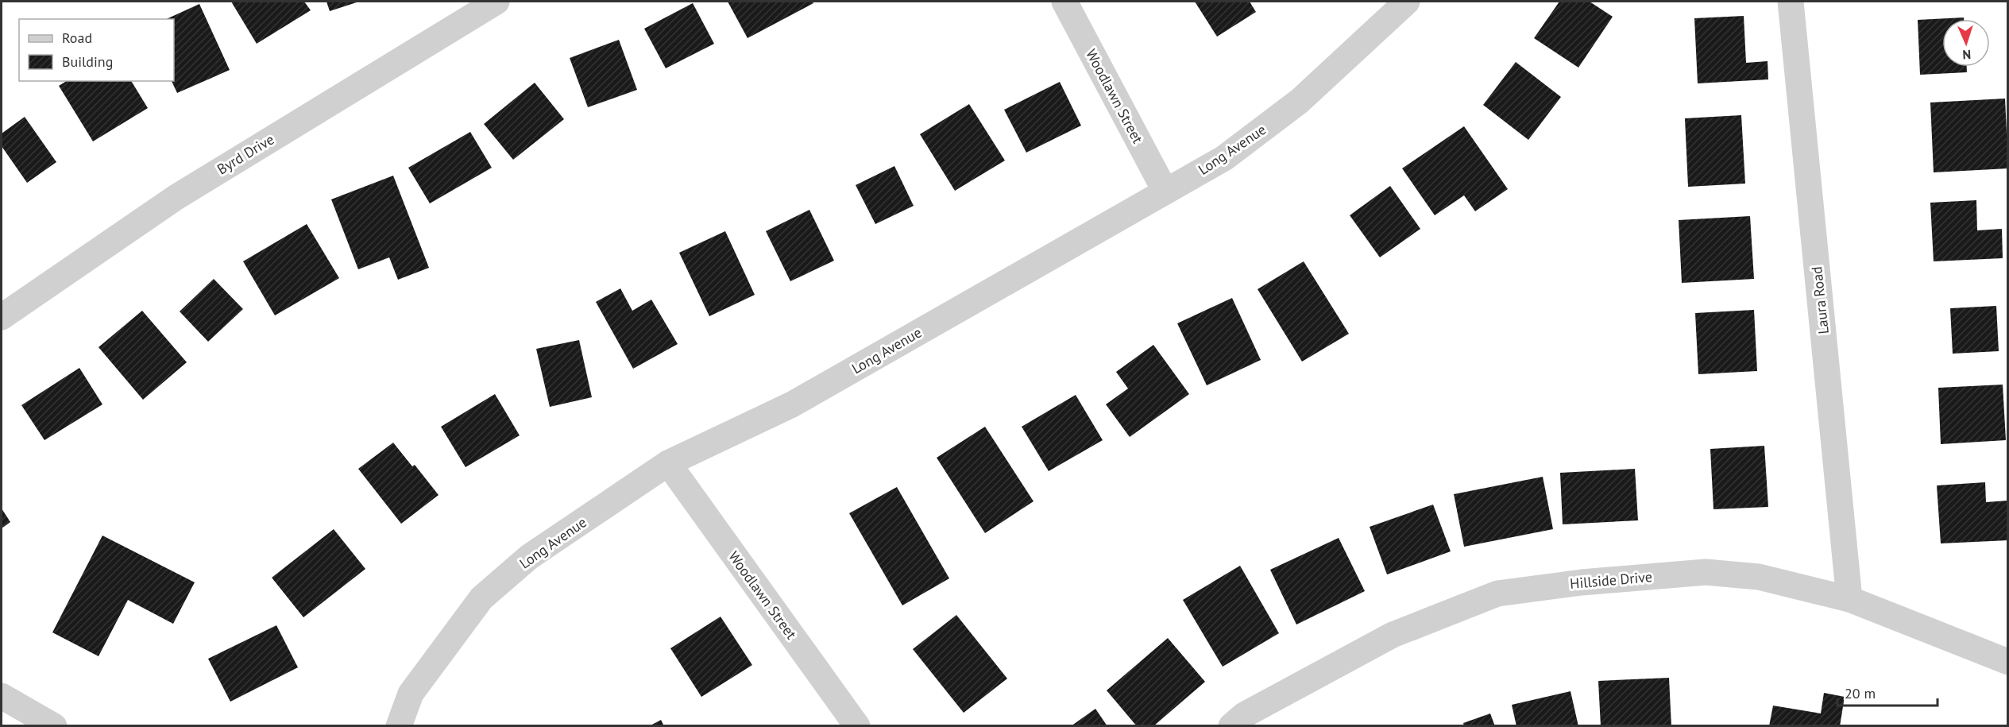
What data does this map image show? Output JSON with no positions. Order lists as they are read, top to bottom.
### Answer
{
  "streets": {
    "street": [
      "Woodlawn Street",
      "Long Avenue",
      "Byrd Drive",
      "Laura Road",
      "Hillside Drive"
    ]
  },
  "crossings": [
    ["Woodlawn Street", "Long Avenue"],
    ["Laura Road", "Hillside Drive"]
  ],
  "legend": ["Road", "Building"],
  "scale_bar": "20 m",
  "north": "bottom"
}
